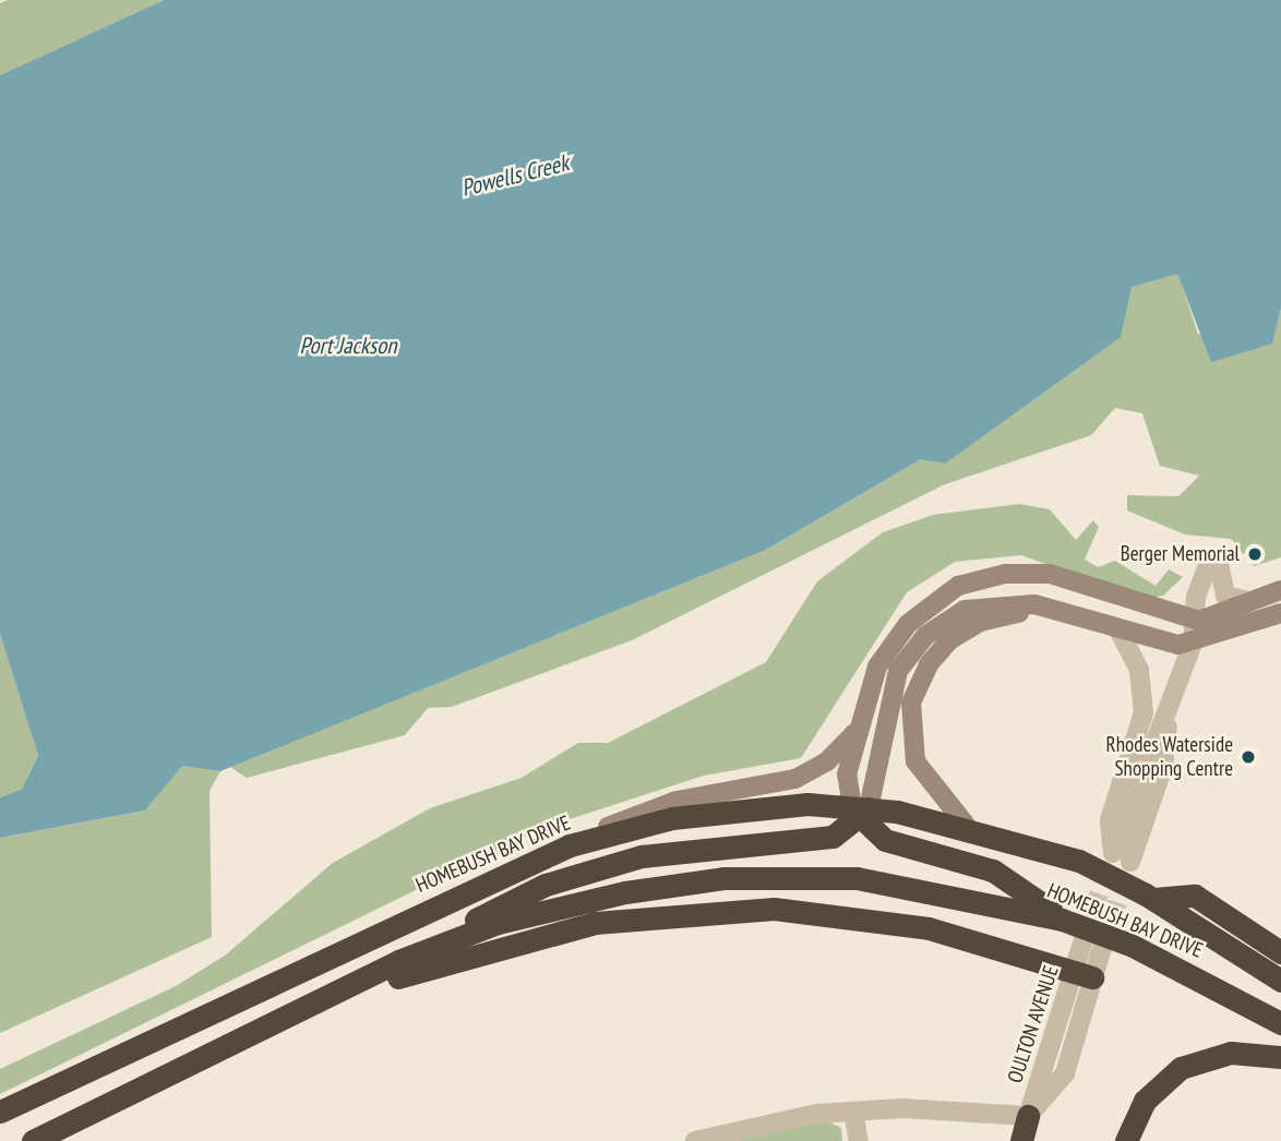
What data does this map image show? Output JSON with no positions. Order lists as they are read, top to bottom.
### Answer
{
  "streets": {
    "highway": ["HOMEBUSH BAY DRIVE"],
    "street": ["OULTON AVENUE"]
  },
  "water": ["Powells Creek", "Port Jackson"],
  "places": ["Berger Memorial", "Rhodes Waterside Shopping Centre"]
}
